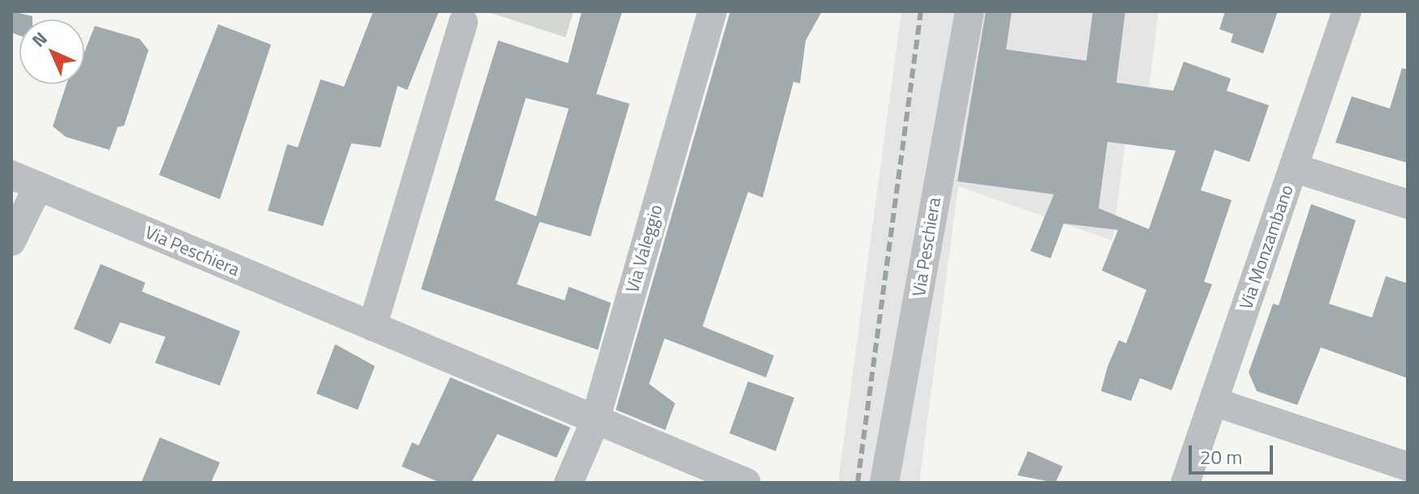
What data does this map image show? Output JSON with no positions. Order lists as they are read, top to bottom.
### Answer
{
  "streets": {
    "street": ["Via Peschiera", "Via Monzambano", "Via Valeggio"]
  },
  "crossings": [
    ["Via Peschiera", "Via Valeggio"]
  ],
  "scale_bar": "20 m",
  "north": "top left"
}
